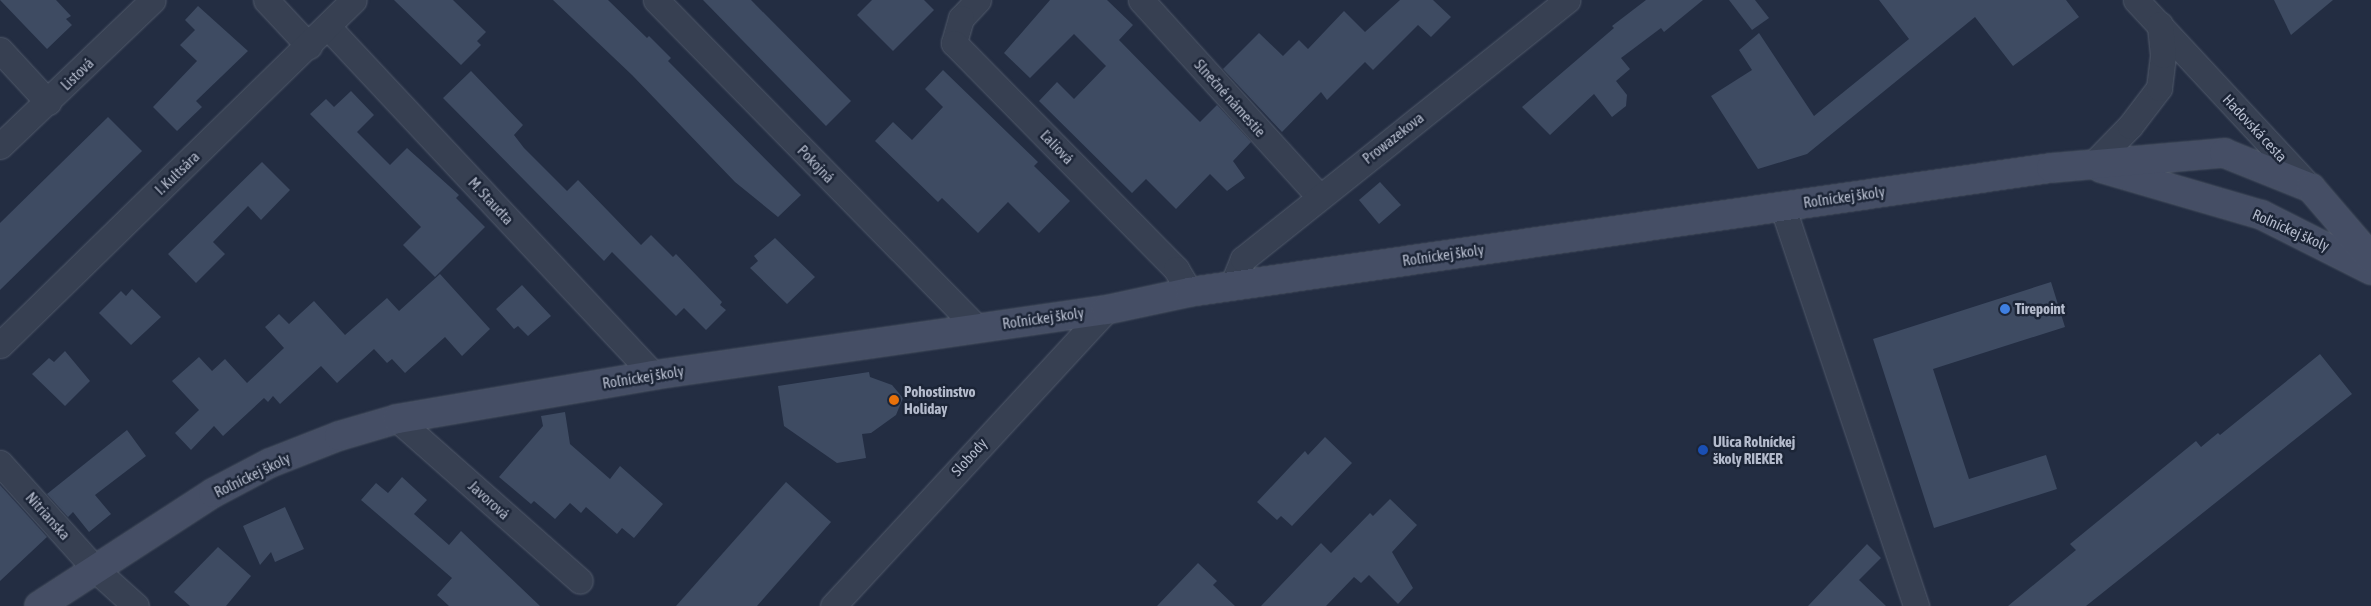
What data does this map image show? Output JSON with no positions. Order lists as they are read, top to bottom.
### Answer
{
  "streets": {
    "main road": ["Hadovská cesta", "Roľníckej školy"],
    "street": [
      "Listová",
      "Slnečné námestie",
      "Prowazekova",
      "Ľaliová",
      "Pokojná",
      "I. Kultsára",
      "M. Staudta",
      "Slobody",
      "Javorová",
      "Nitrianska"
    ]
  },
  "crossings": [
    ["Slnečné námestie", "Prowazekova"],
    ["Hadovská cesta", "Roľníckej školy"],
    ["Prowazekova", "Roľníckej školy"],
    ["Ľaliová", "Roľníckej školy"],
    ["Pokojná", "Roľníckej školy"],
    ["I. Kultsára", "M. Staudta"],
    ["Roľníckej školy", "M. Staudta"],
    ["Roľníckej školy", "Slobody"],
    ["Roľníckej školy", "Javorová"],
    ["Roľníckej školy", "Nitrianska"]
  ],
  "places": ["Tirepoint", "Pohostinstvo Holiday", "Ulica Rolníckej školy RIEKER"]
}
